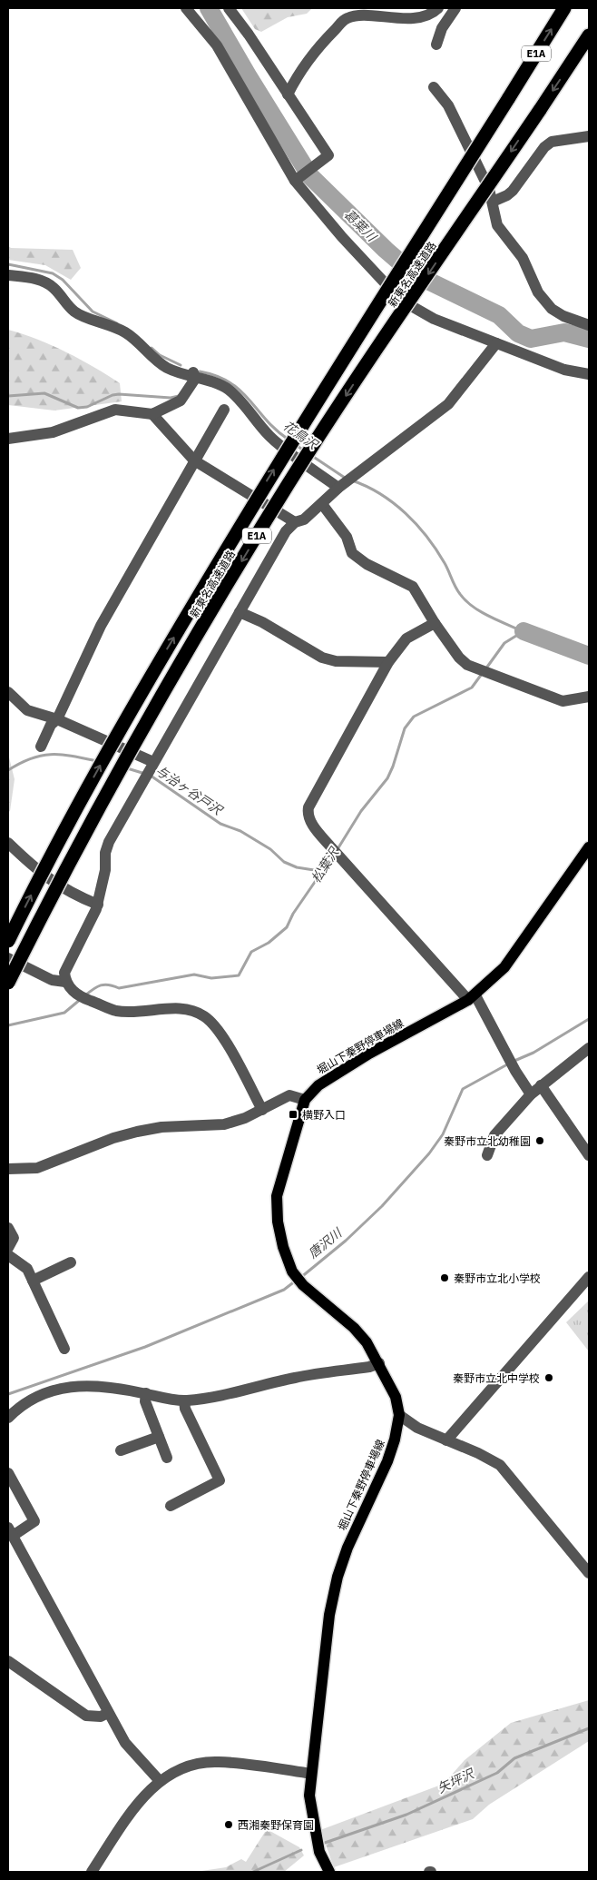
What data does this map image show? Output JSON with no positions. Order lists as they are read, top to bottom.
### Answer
{
  "streets": {
    "highway": ["E1A", "新東名高速道路"],
    "main road": ["堀山下秦野停車場線"]
  },
  "water": [
    "葛葉川",
    "花鳥沢",
    "与治ヶ谷戸沢",
    "松葉沢",
    "唐沢川",
    "矢坪沢"
  ],
  "places": {
    "transit": ["横野入口"],
    "other": [
      "秦野市立北幼稚園",
      "秦野市立北小学校",
      "秦野市立北中学校",
      "西湘秦野保育園"
    ]
  }
}
